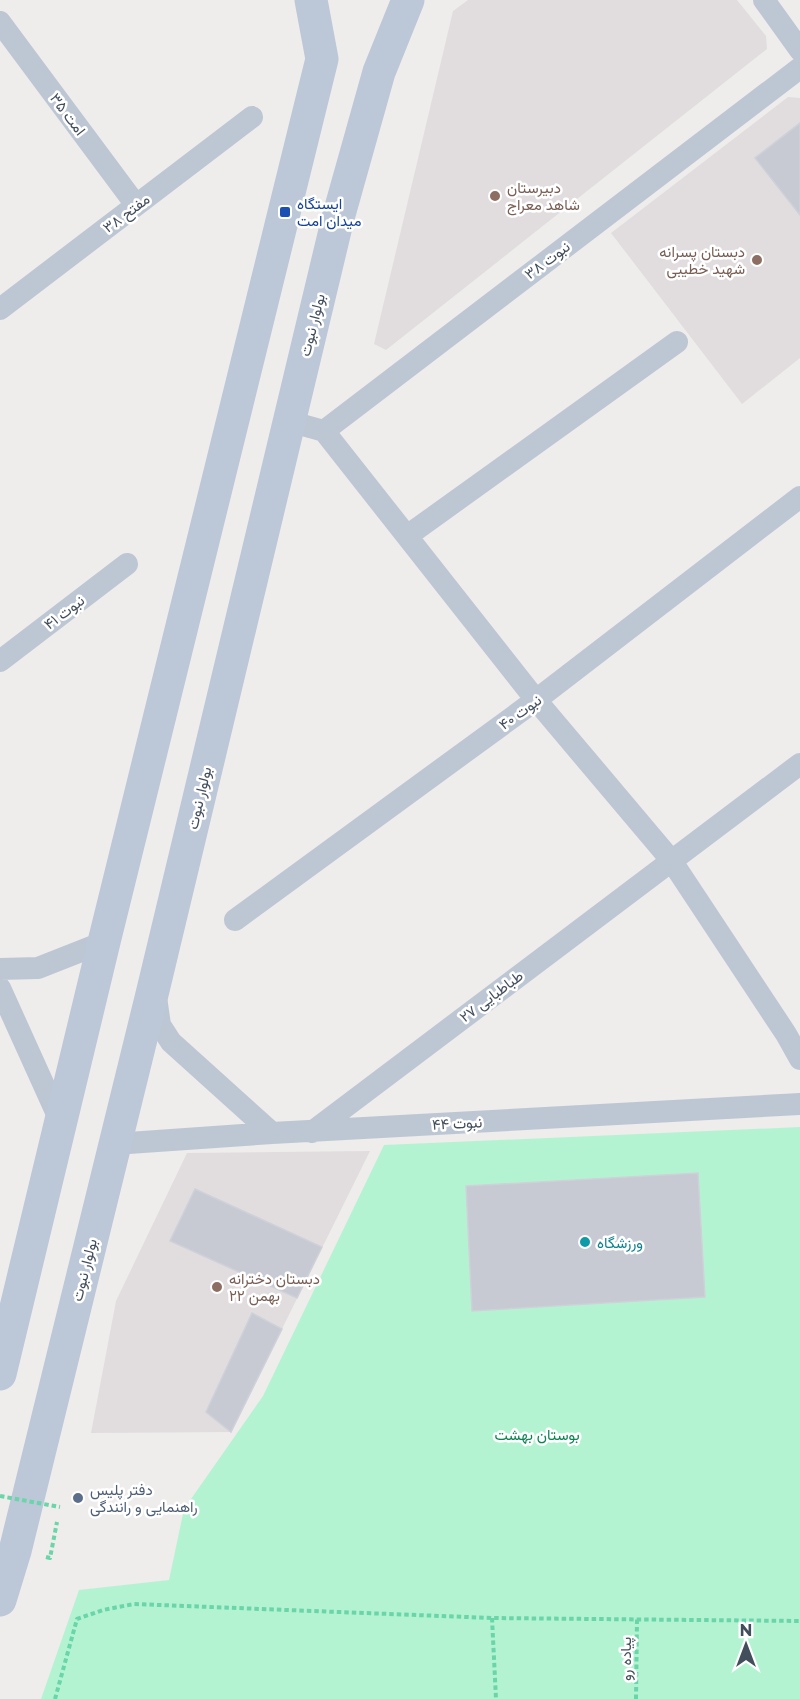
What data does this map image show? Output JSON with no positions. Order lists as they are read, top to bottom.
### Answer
{
  "streets": {
    "main road": ["بولوار نبوت"],
    "street": [
      "امت ۳۵",
      "مفتح ۳۸",
      "نبوت ۳۸",
      "نبوت ۴۱",
      "نبوت ۴۰",
      "طباطبایی ۲۷",
      "نبوت ۴۴"
    ],
    "path": ["پیاده رو"]
  },
  "crossings": [
    ["امت ۳۵", "مفتح ۳۸"],
    ["بولوار نبوت", "نبوت ۴۴"],
    ["طباطبایی ۲۷", "نبوت ۴۴"]
  ],
  "parks": ["بوستان بهشت"],
  "places": {
    "other": [
      "دبیرستان شاهد معراج",
      "دبستان پسرانه شهید خطیبی",
      "ورزشگاه",
      "دبستان دخترانه ۲۲ بهمن",
      "دفتر پلیس راهنمایی و رانندگی"
    ],
    "transit": ["ایستگاه میدان امت"]
  },
  "north": "top"
}
